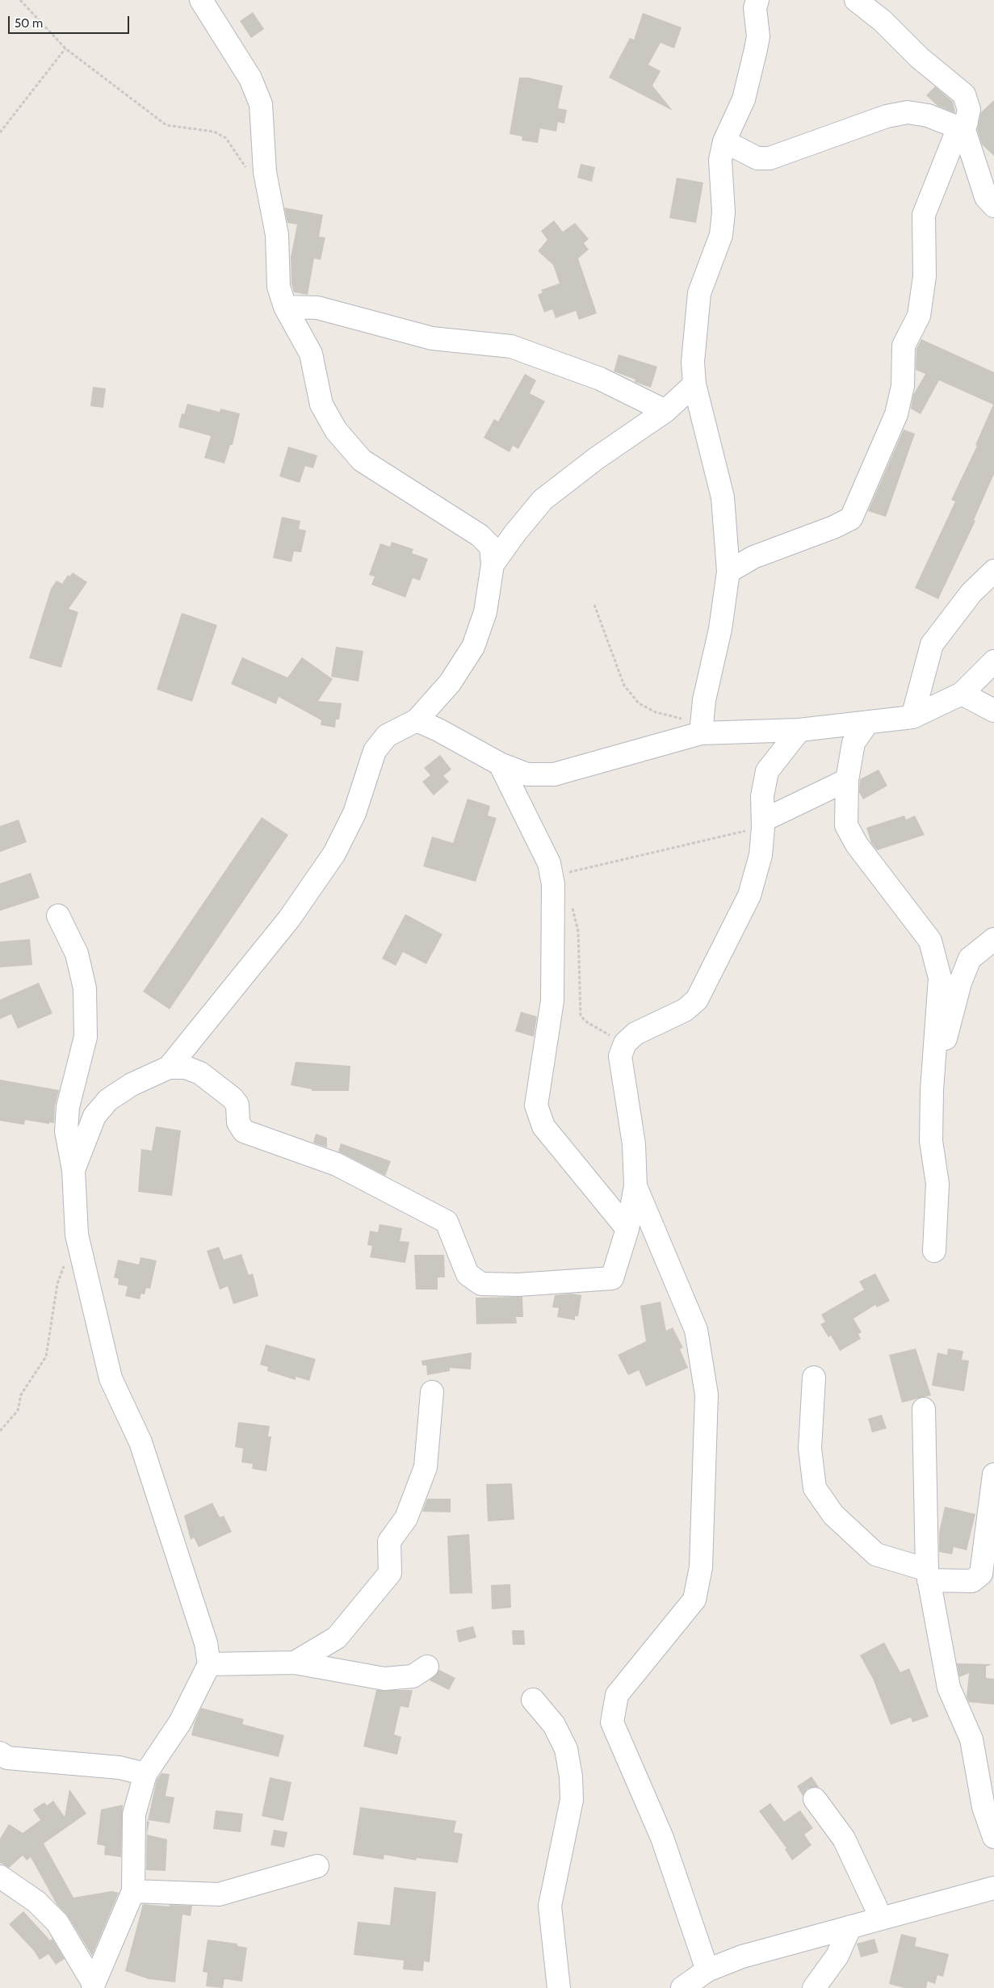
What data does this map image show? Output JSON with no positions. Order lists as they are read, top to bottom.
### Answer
{
  "scale_bar": "50 m"
}
